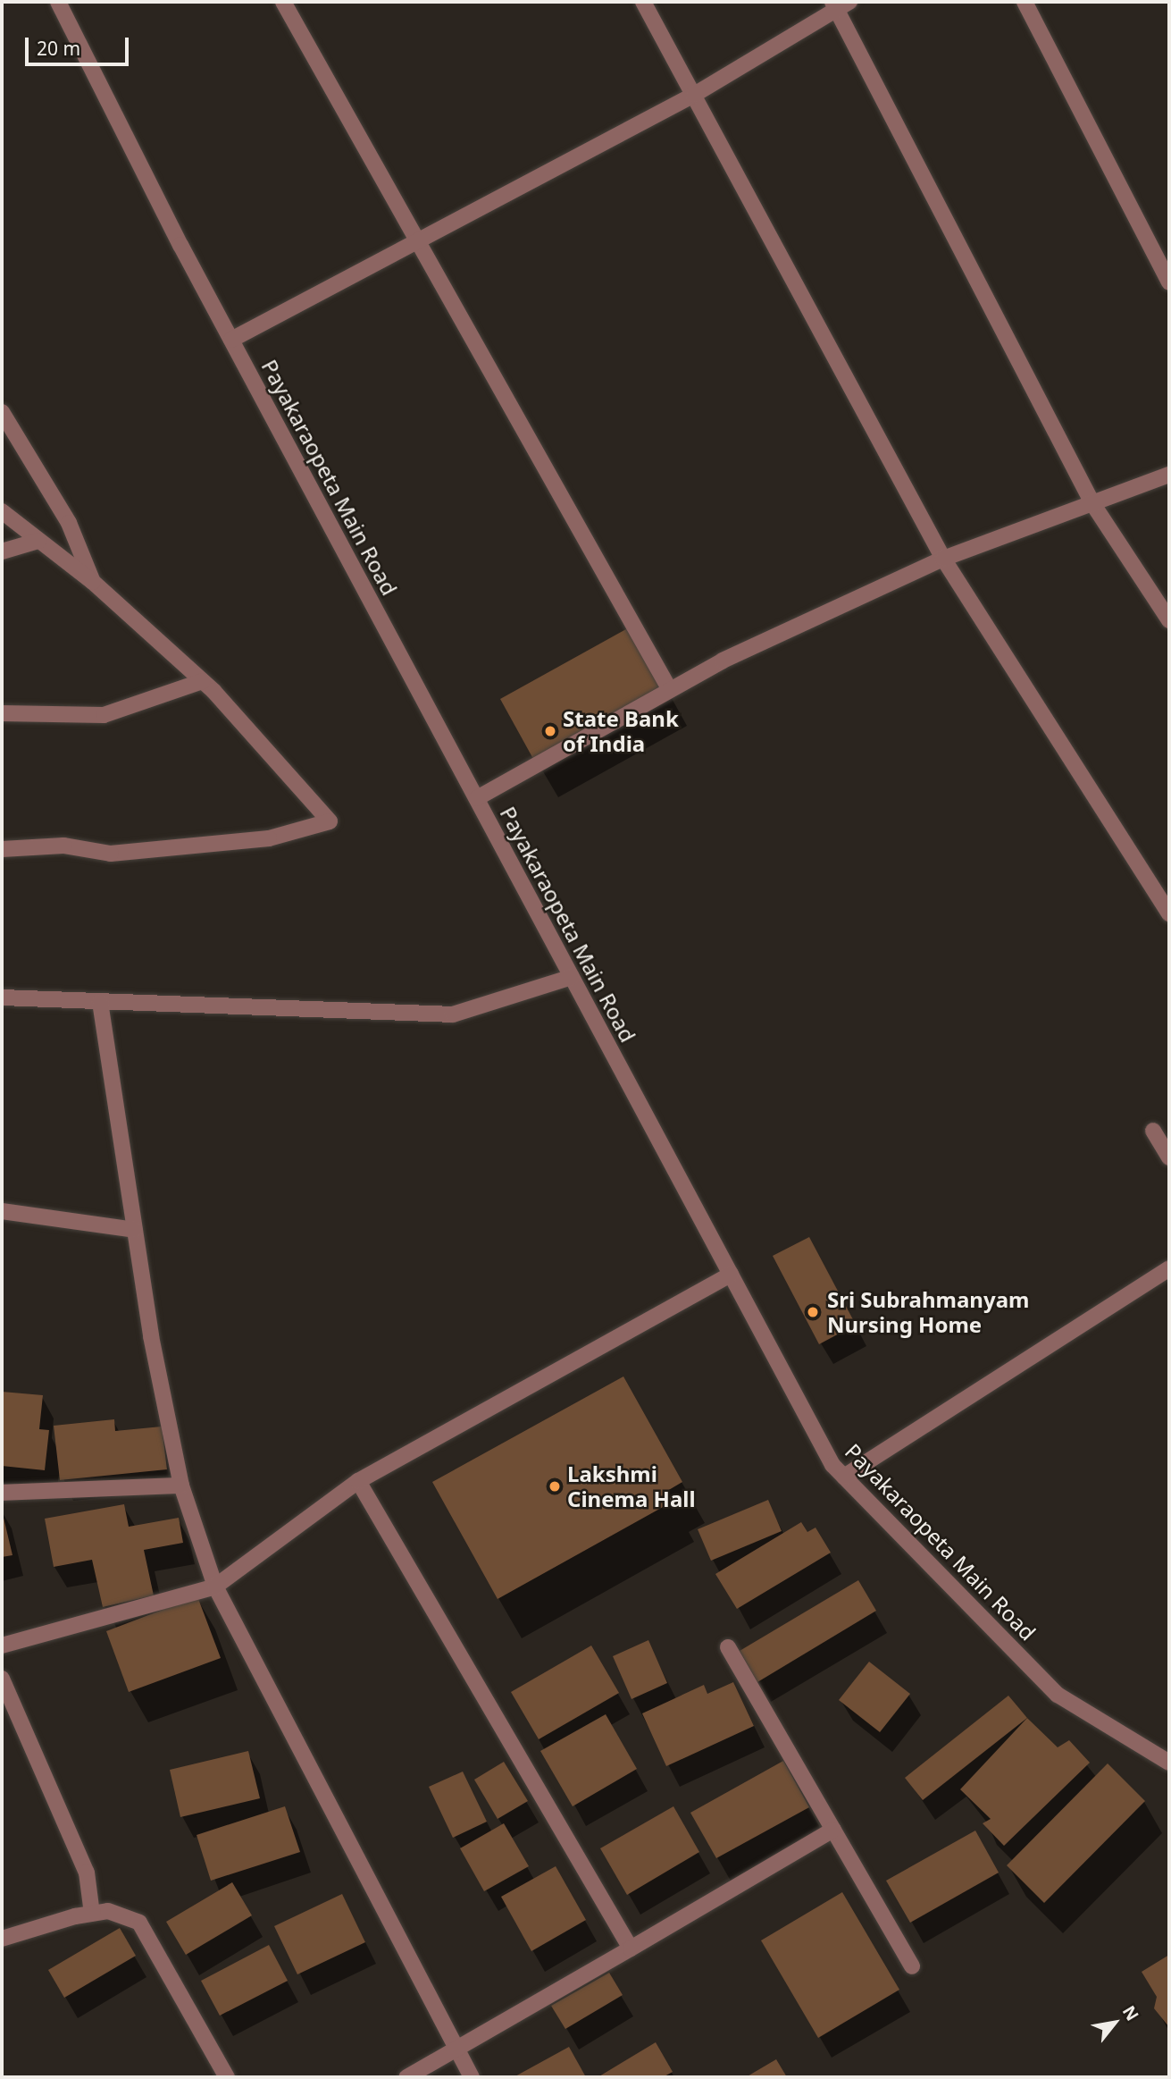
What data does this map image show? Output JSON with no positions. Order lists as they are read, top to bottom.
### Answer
{
  "streets": {
    "street": ["Payakaraopeta Main Road"]
  },
  "places": ["State Bank of India", "Sri Subrahmanyam Nursing Home", "Lakshmi Cinema Hall"],
  "scale_bar": "20 m",
  "north": "top right"
}
